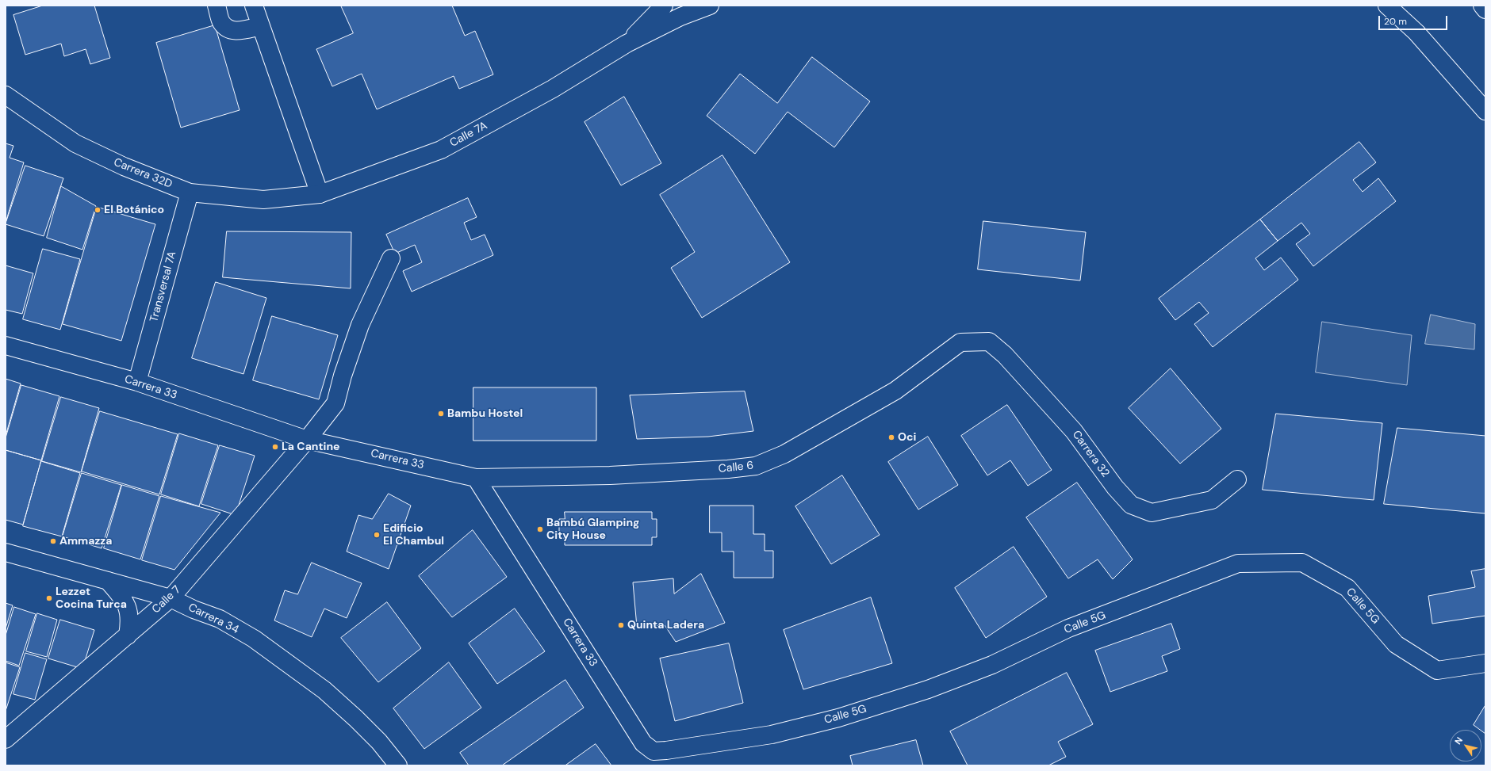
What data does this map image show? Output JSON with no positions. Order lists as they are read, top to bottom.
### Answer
{
  "streets": {
    "street": [
      "Calle 7A",
      "Carrera 32D",
      "Transversal 7A",
      "Carrera 33",
      "Carrera 32",
      "Calle 6",
      "Calle 7",
      "Calle 5G",
      "Carrera 34"
    ]
  },
  "crossings": [
    ["Calle 7A", "Carrera 32D"],
    ["Carrera 32D", "Transversal 7A"],
    ["Transversal 7A", "Carrera 33"],
    ["Carrera 33", "Calle 6"],
    ["Carrera 33", "Calle 7"],
    ["Carrera 33", "Calle 5G"],
    ["Carrera 32", "Calle 6"],
    ["Calle 7", "Carrera 34"]
  ],
  "places": [
    "El Botánico",
    "Bambu Hostel",
    "Oci",
    "La Cantine",
    "Bambú Glamping City House",
    "Edificio El Chambul",
    "Ammazza",
    "Lezzet Cocina Turca",
    "Quinta Ladera"
  ],
  "scale_bar": "20 m",
  "north": "top left"
}
